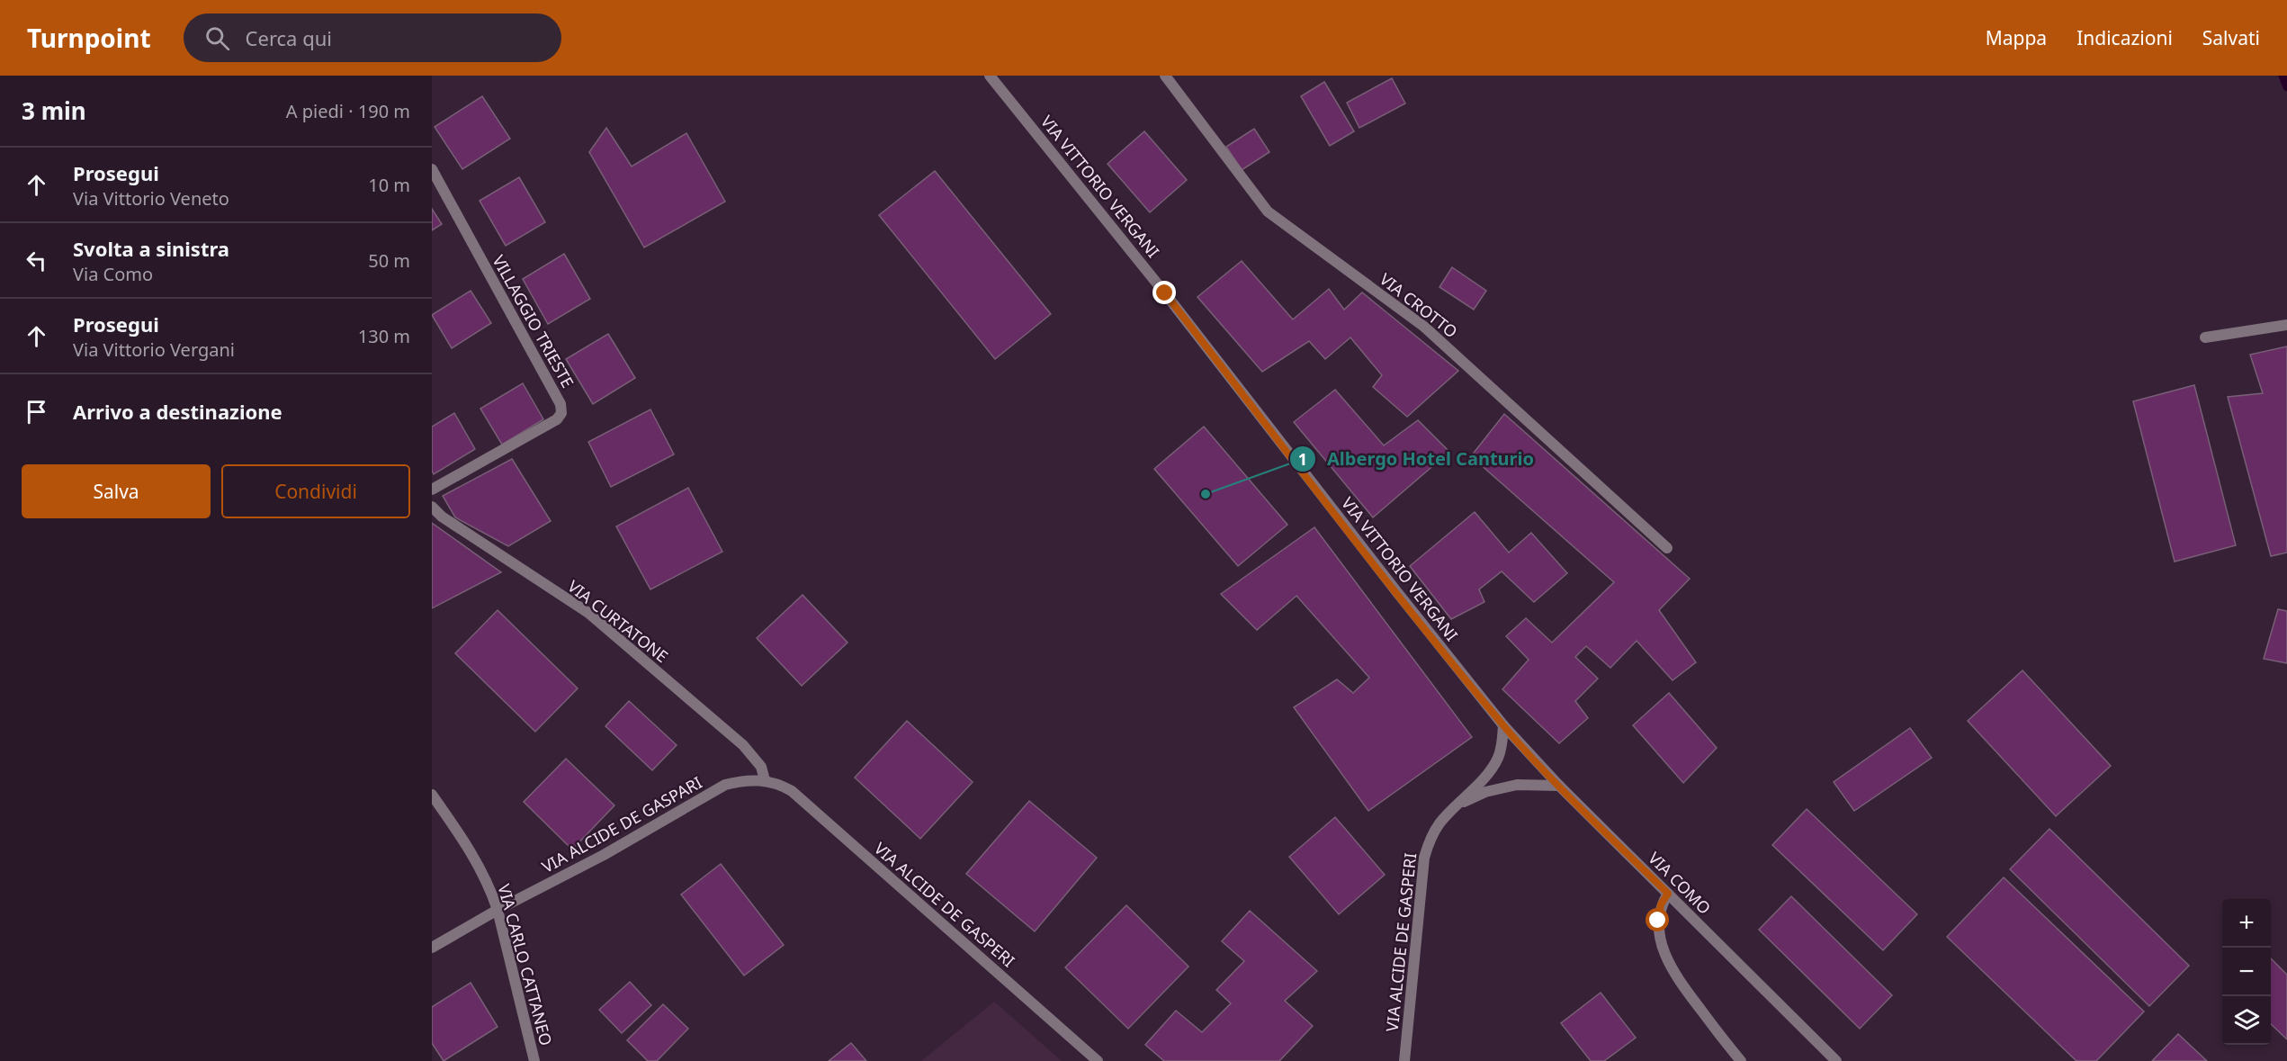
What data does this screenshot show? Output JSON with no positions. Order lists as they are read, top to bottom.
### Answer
{
  "streets": {
    "street": [
      "VIA VITTORIO VERGANI",
      "VIA CROTTO",
      "VILLAGGIO TRIESTE",
      "VIA CURTATONE",
      "VIA ALCIDE DE GASPARI",
      "VIA COMO",
      "VIA ALCIDE DE GASPERI",
      "VIA CARLO CATTANEO"
    ]
  },
  "crossings": [
    ["VIA VITTORIO VERGANI", "VIA COMO"],
    ["VIA VITTORIO VERGANI", "VIA ALCIDE DE GASPERI"],
    ["VIA CURTATONE", "VIA ALCIDE DE GASPARI"],
    ["VIA CURTATONE", "VIA ALCIDE DE GASPERI"],
    ["VIA ALCIDE DE GASPARI", "VIA ALCIDE DE GASPERI"],
    ["VIA ALCIDE DE GASPARI", "VIA CARLO CATTANEO"],
    ["VIA COMO", "VIA ALCIDE DE GASPERI"]
  ],
  "places": ["Albergo Hotel Canturio"],
  "page": {
    "header": "Turnpoint",
    "search": "Cerca qui",
    "nav": ["Mappa", "Indicazioni", "Salvati"],
    "heading": ["3 min", "A piedi · 190 m"],
    "list": [
      ["Prosegui", "Via Vittorio Veneto", "10 m"],
      ["Svolta a sinistra", "Via Como", "50 m"],
      ["Prosegui", "Via Vittorio Vergani", "130 m"],
      "Arrivo a destinazione"
    ],
    "buttons": ["Salva", "Condividi"],
    "map_buttons": ["+", "−"]
  }
}
